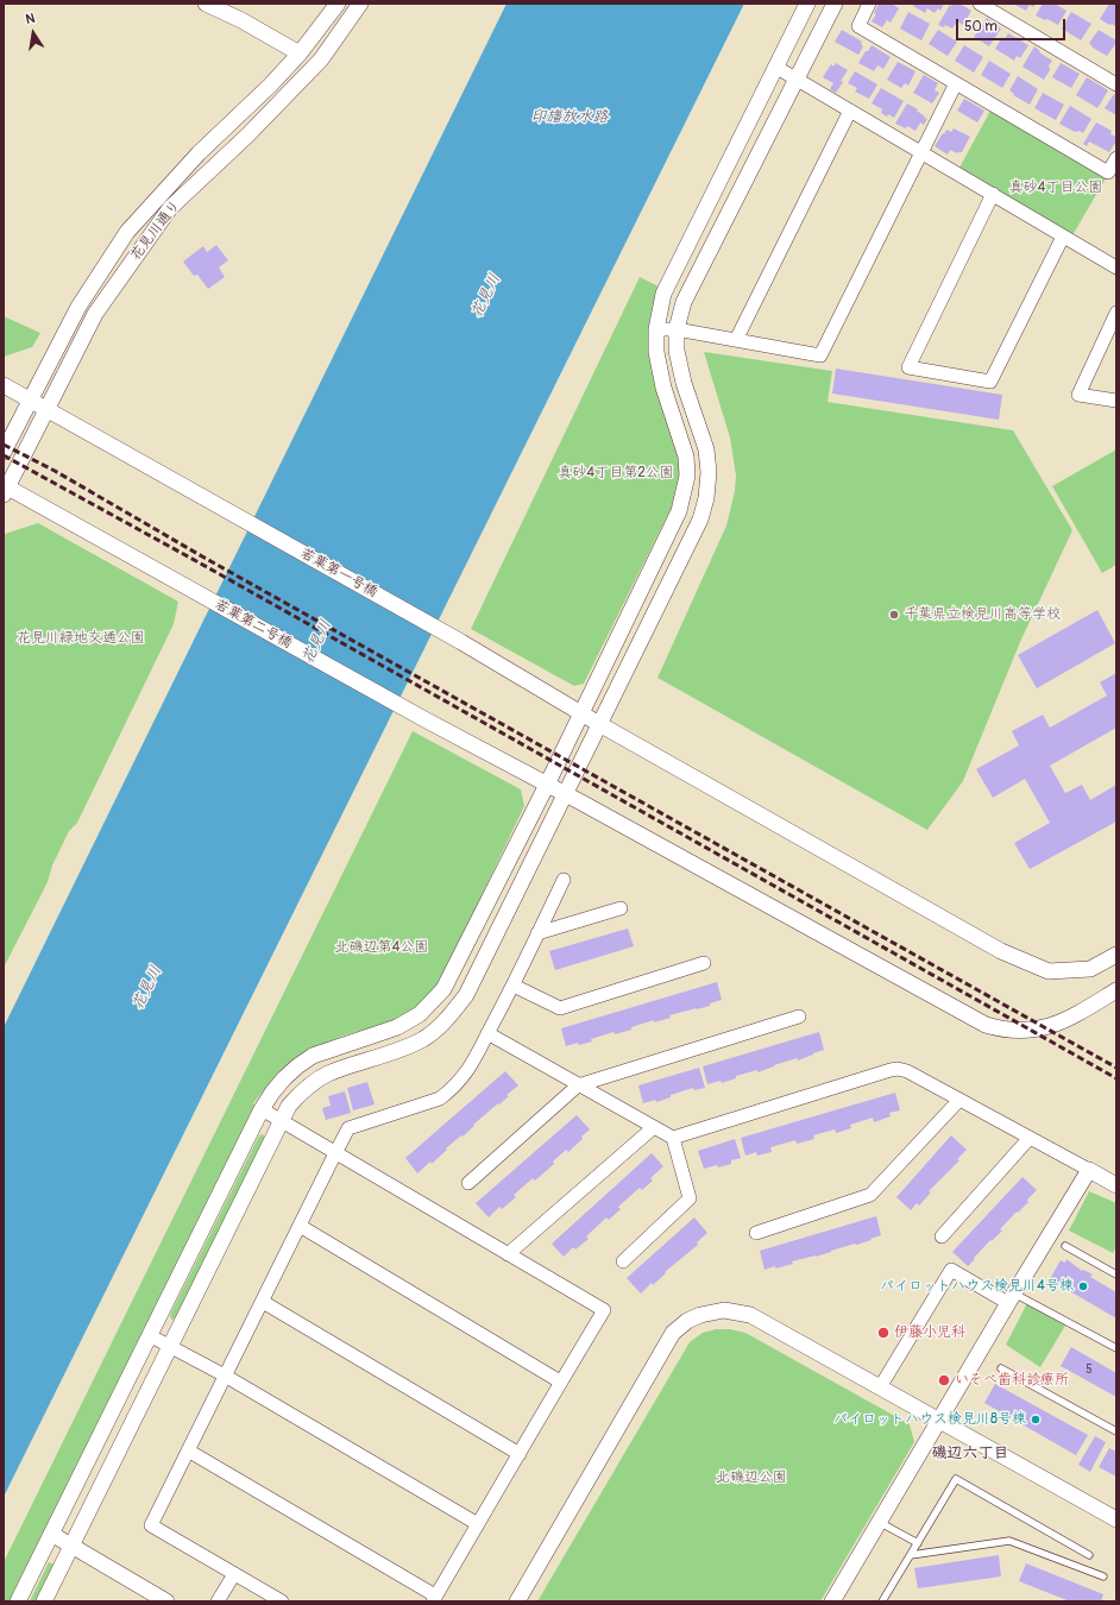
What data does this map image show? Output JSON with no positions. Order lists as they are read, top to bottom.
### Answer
{
  "streets": {
    "street": ["花見川通り", "若葉第一号橋", "若葉第二号橋"]
  },
  "crossings": [
    ["花見川通り", "若葉第一号橋"],
    ["花見川通り", "若葉第二号橋"]
  ],
  "districts": ["磯辺六丁目"],
  "water": ["印旛放水路", "花見川"],
  "parks": [
    "真砂4丁目公園",
    "真砂4丁目第2公園",
    "花見川緑地交通公園",
    "北磯辺第4公園",
    "北磯辺公園"
  ],
  "places": [
    "千葉県立検見川高等学校",
    "パイロットハウス検見川4号棟",
    "伊藤小児科",
    "いそべ歯科診療所",
    "パイロットハウス検見川8号棟"
  ],
  "house_numbers": ["5"],
  "scale_bar": "50 m",
  "north": "top"
}
